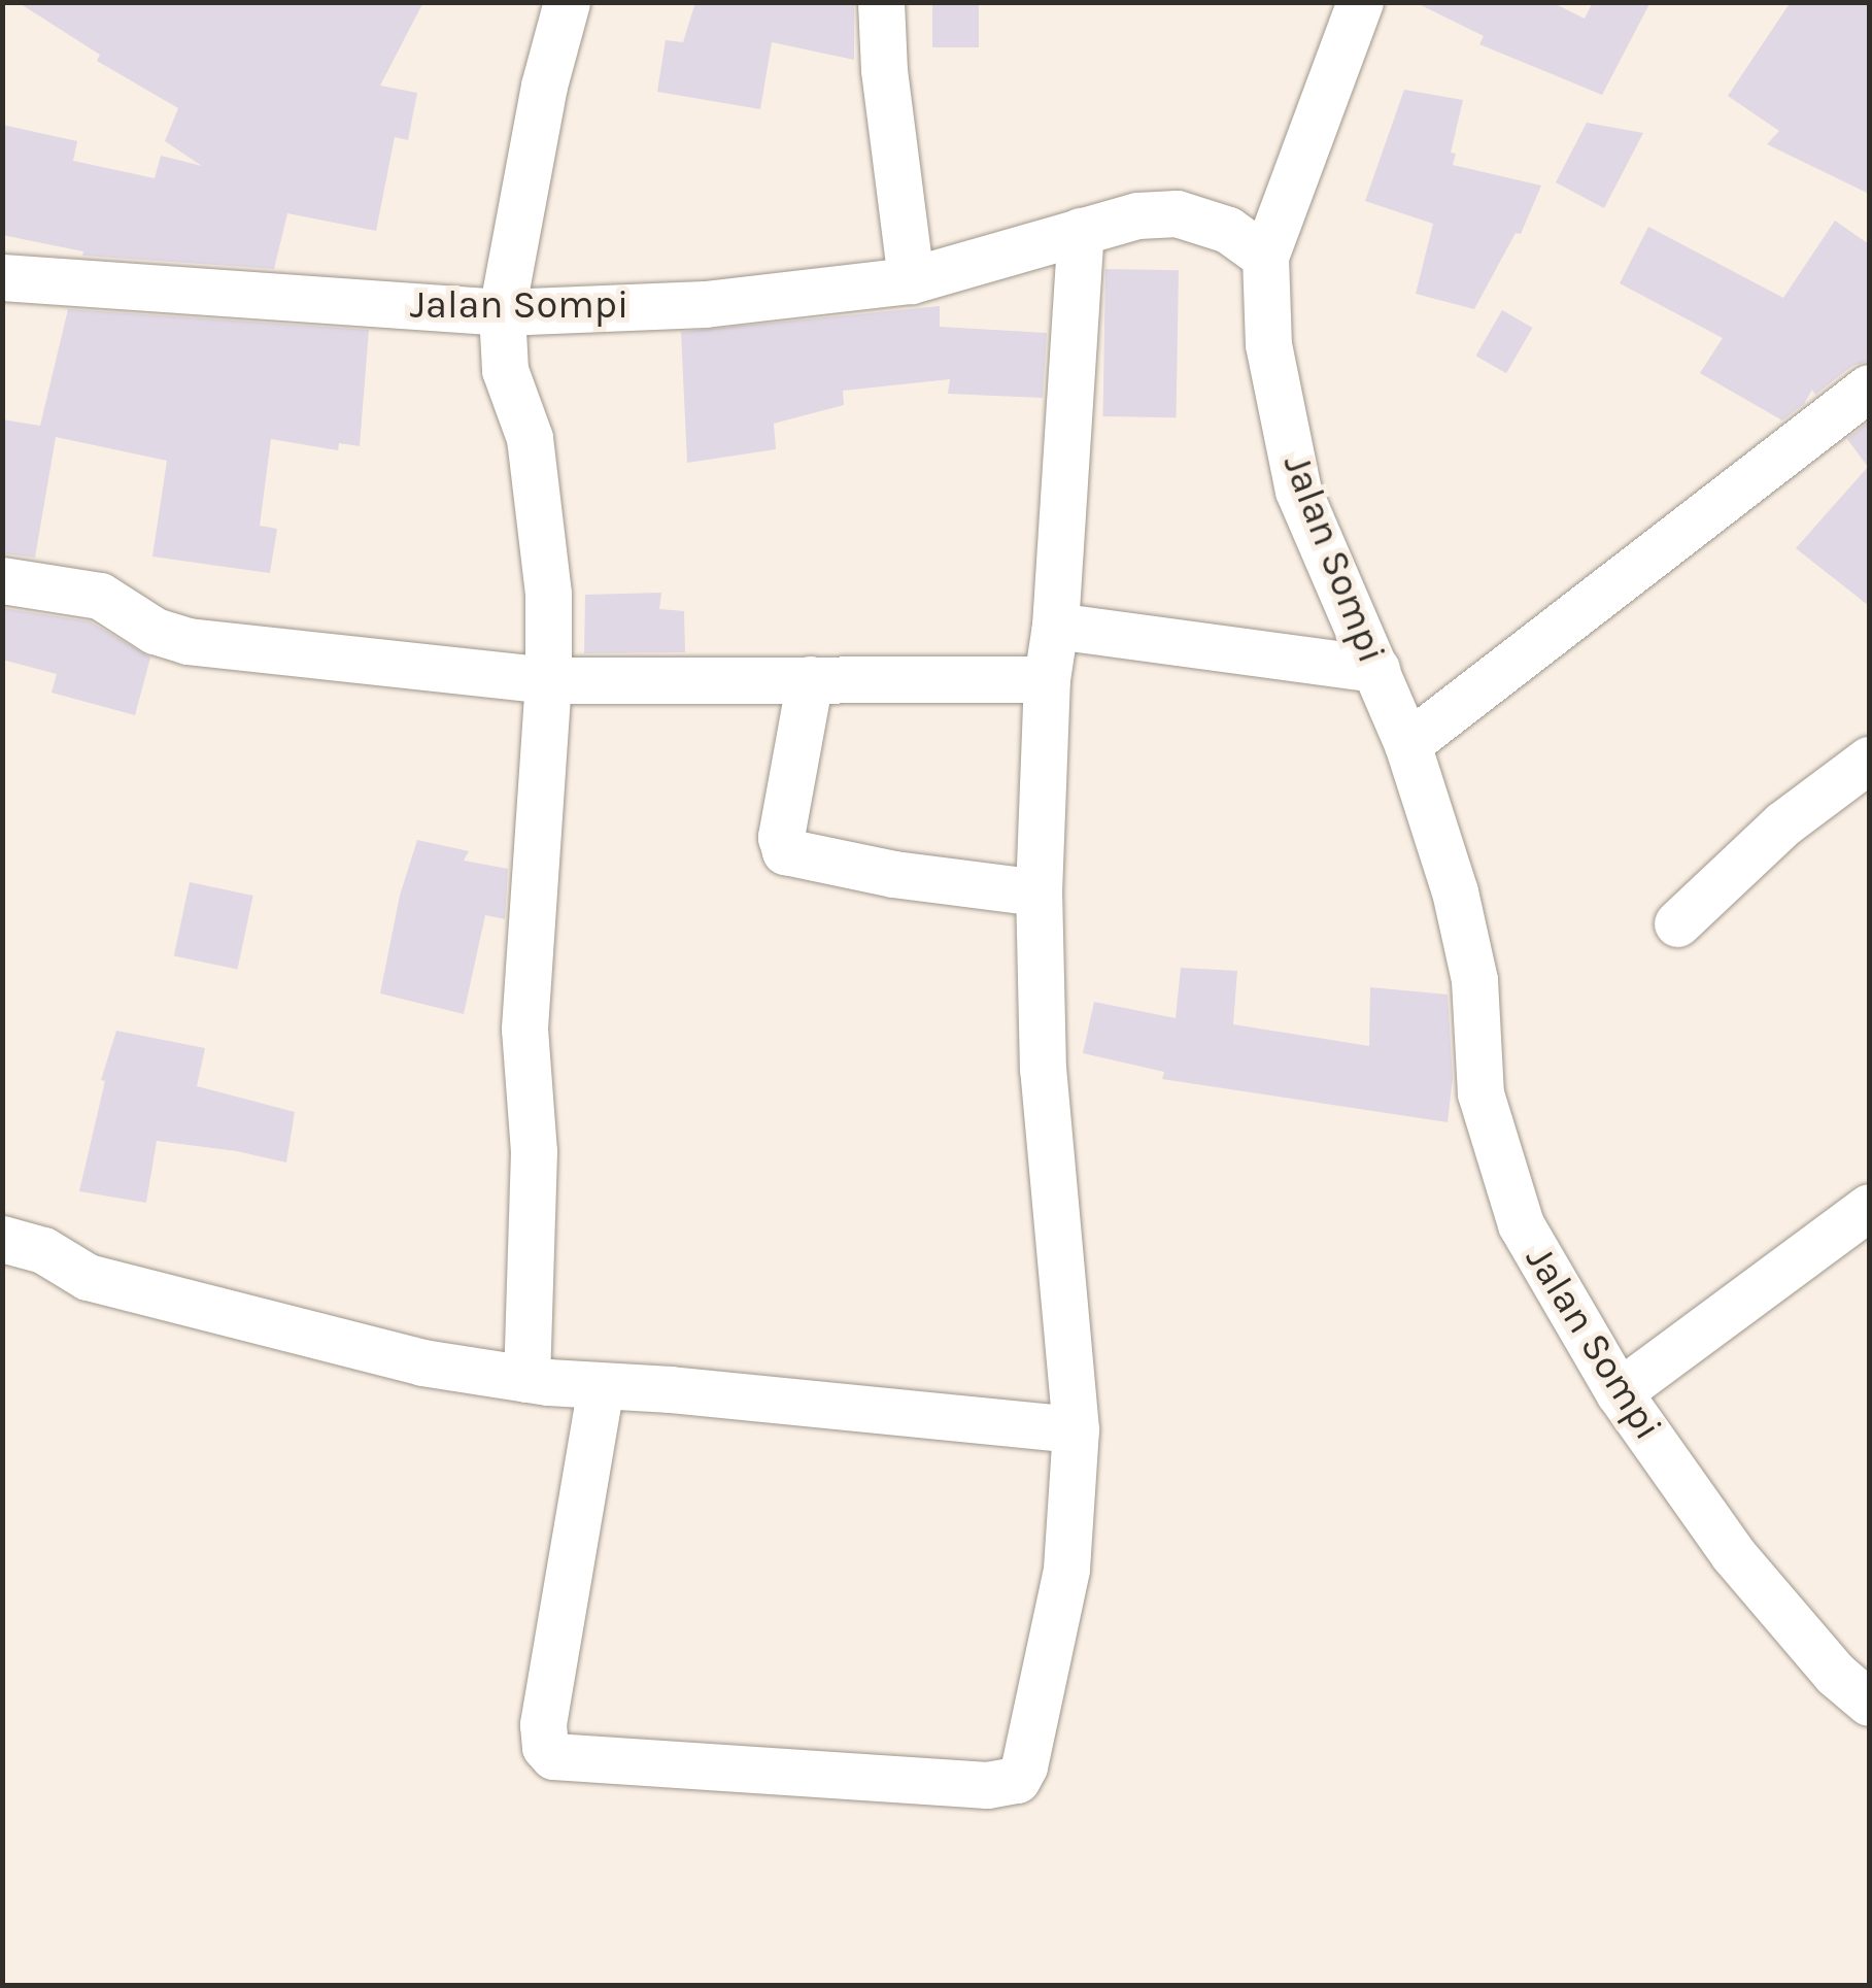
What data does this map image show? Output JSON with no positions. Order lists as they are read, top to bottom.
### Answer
{
  "streets": {
    "street": ["Jalan Sompi"]
  }
}
